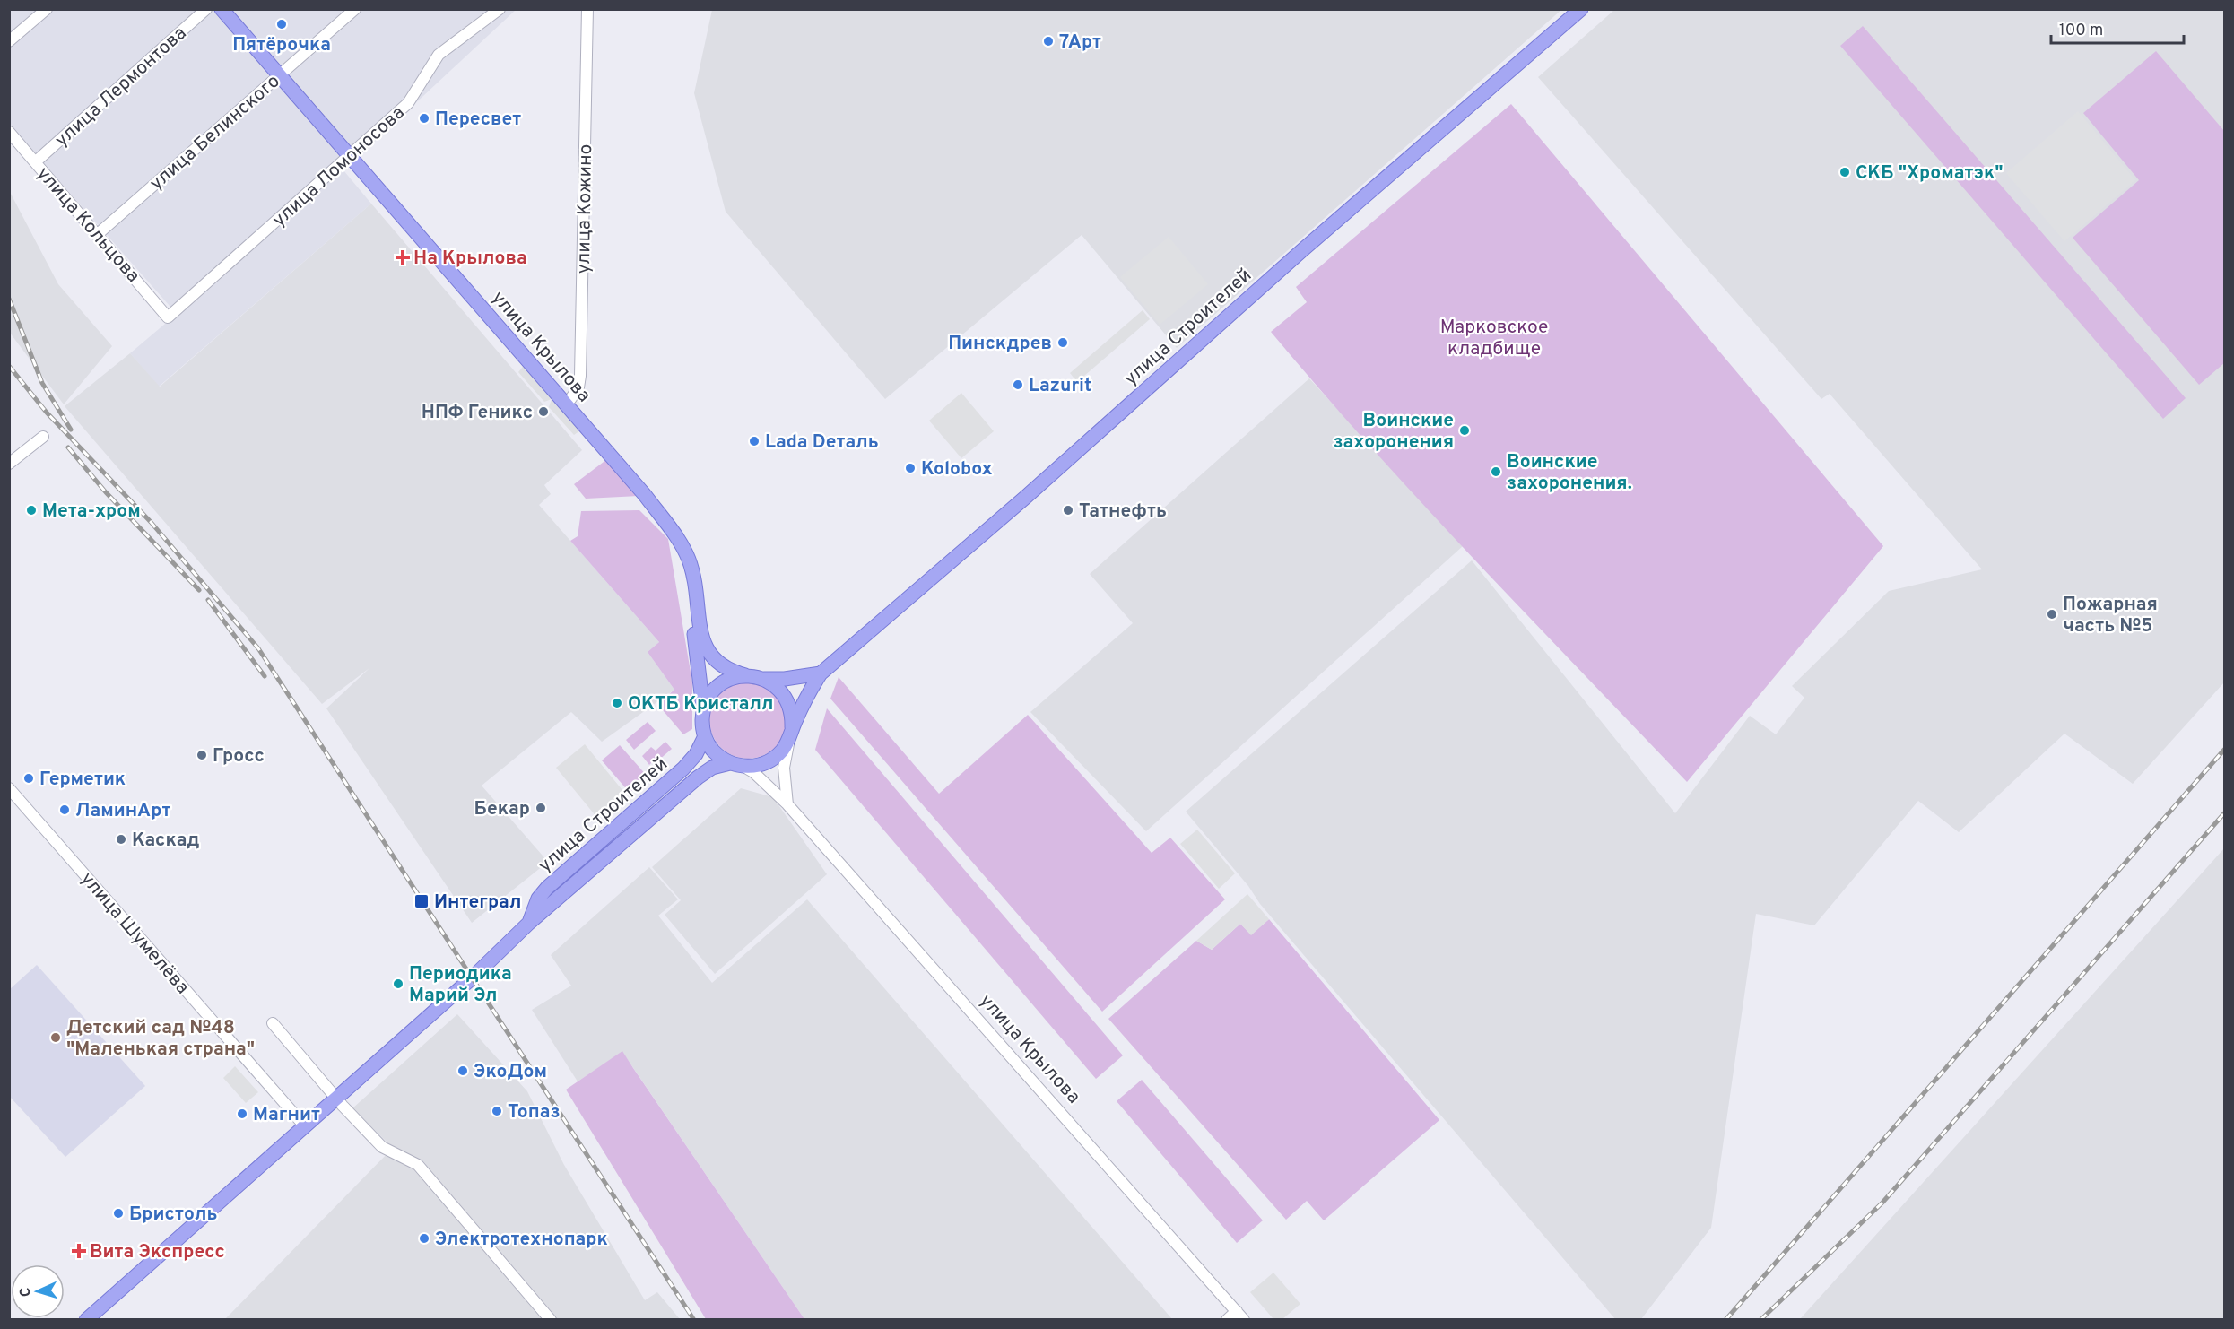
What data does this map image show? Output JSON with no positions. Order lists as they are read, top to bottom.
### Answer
{
  "streets": {
    "main road": ["улица Строителей", "улица Крылова"],
    "street": [
      "улица Лермонтова",
      "улица Белинского",
      "улица Ломоносова",
      "улица Кожино",
      "улица Кольцова",
      "улица Шумелёва"
    ]
  },
  "crossings": [
    ["улица Лермонтова", "улица Кольцова"],
    ["улица Белинского", "улица Кольцова"],
    ["улица Белинского", "улица Крылова"],
    ["улица Ломоносова", "улица Кольцова"],
    ["улица Ломоносова", "улица Крылова"],
    ["улица Кожино", "улица Крылова"],
    ["улица Строителей", "улица Крылова"],
    ["улица Строителей", "улица Шумелёва"]
  ],
  "parks": ["Марковское кладбище"],
  "places": {
    "other": [
      "Пятёрочка",
      "7Арт",
      "Пересвет",
      "СКБ \"Хроматэк\"",
      "Пинскдрев",
      "Lazurit",
      "НПФ Геникс",
      "Воинские захоронения",
      "Lada Dеталь",
      "Kolobox",
      "Воинские захоронения.",
      "Мета-хром",
      "Татнефть",
      "Пожарная часть №5",
      "ОКТБ Кристалл",
      "Гросс",
      "Герметик",
      "Бекар",
      "ЛаминАрт",
      "Каскад",
      "Периодика Марий Эл",
      "Детский сад №48 \"Маленькая страна\"",
      "ЭкоДом",
      "Топаз",
      "Магнит",
      "Бристоль",
      "Электротехнопарк"
    ],
    "health": ["На Крылова", "Вита Экспресс"],
    "transit": ["Интеграл"]
  },
  "scale_bar": "100 m",
  "north": "left"
}
